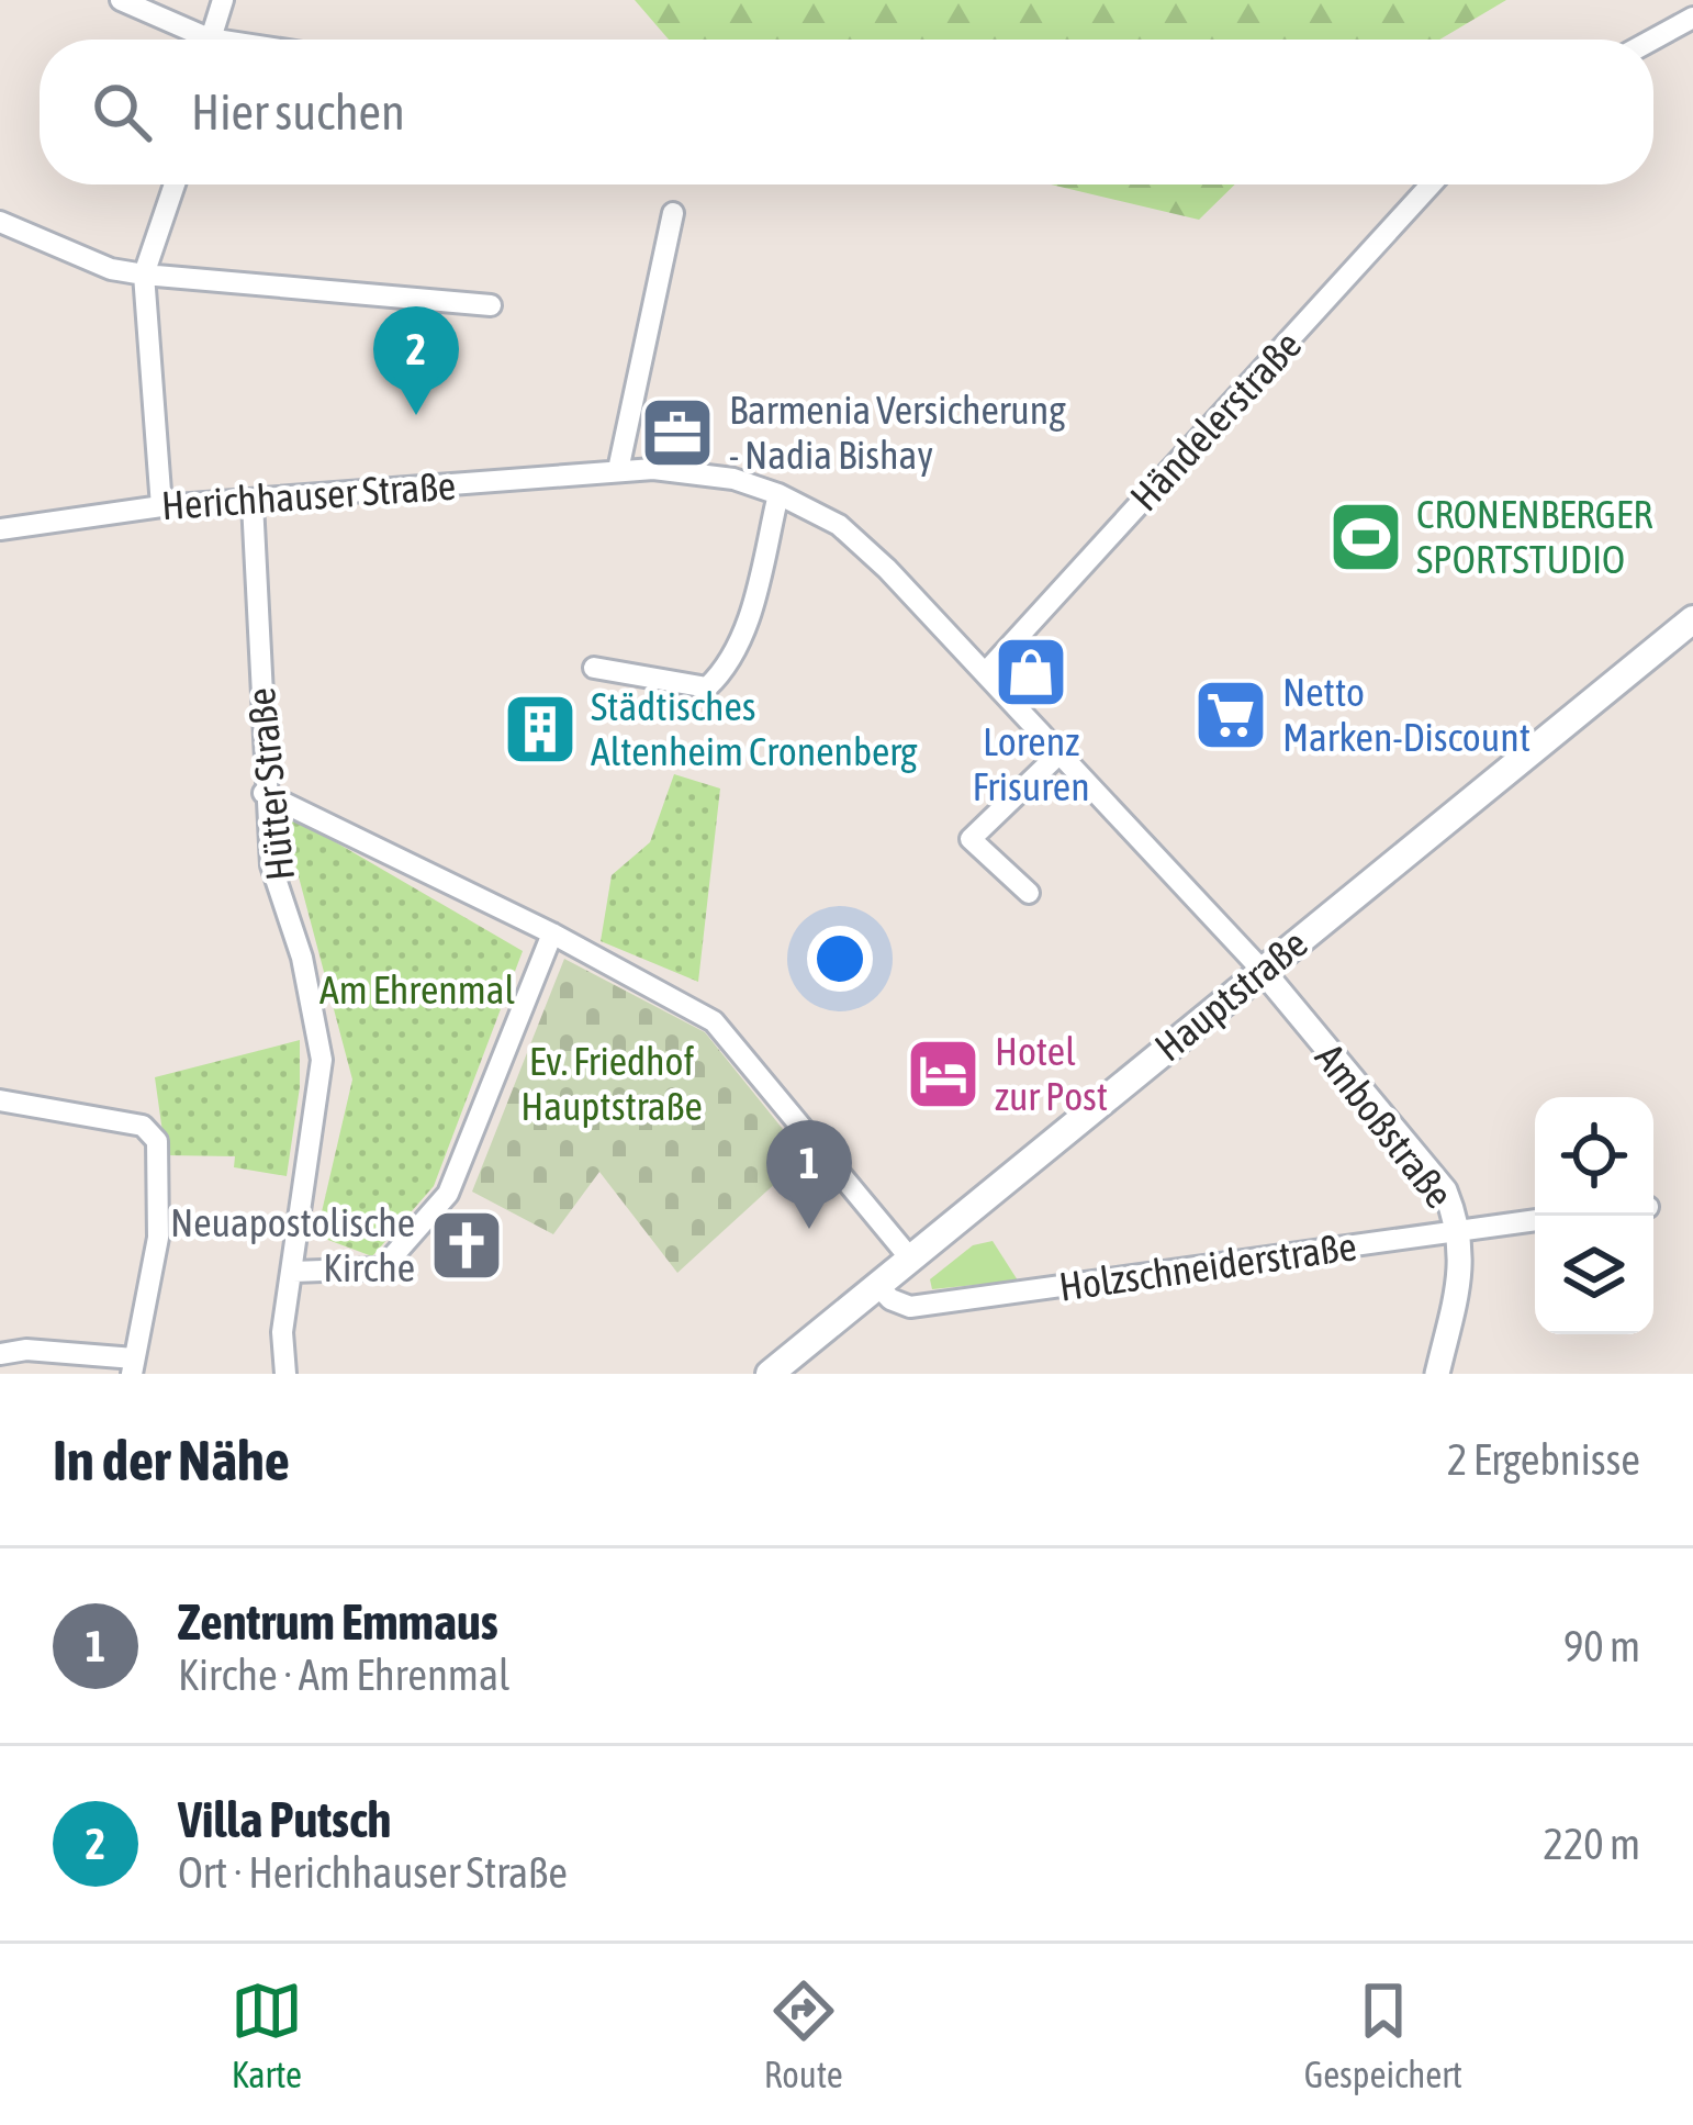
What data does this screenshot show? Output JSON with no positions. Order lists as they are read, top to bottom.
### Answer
{
  "streets": {
    "main road": ["Hauptstraße"],
    "street": [
      "Händelerstraße",
      "Herichhauser Straße",
      "Hütter Straße",
      "Amboßstraße",
      "Holzschneiderstraße"
    ]
  },
  "crossings": [
    ["Händelerstraße", "Herichhauser Straße"],
    ["Herichhauser Straße", "Hütter Straße"],
    ["Herichhauser Straße", "Hauptstraße"],
    ["Herichhauser Straße", "Amboßstraße"],
    ["Hauptstraße", "Amboßstraße"],
    ["Hauptstraße", "Holzschneiderstraße"],
    ["Amboßstraße", "Holzschneiderstraße"]
  ],
  "parks": ["Am Ehrenmal", "Ev. Friedhof Hauptstraße"],
  "places": {
    "office": ["Barmenia Versicherung - Nadia Bishay"],
    "sports": ["CRONENBERGER SPORTSTUDIO"],
    "shop": ["Lorenz Frisuren"],
    "supermarket": ["Netto Marken-Discount"],
    "building": ["Städtisches Altenheim Cronenberg"],
    "hotel": ["Hotel zur Post"],
    "church": ["Neuapostolische Kirche"]
  },
  "page": {
    "search": "Hier suchen",
    "pins": ["2", "1"],
    "heading": ["In der Nähe", "2 Ergebnisse"],
    "list": [
      {
        "mark": "1",
        "name": "Zentrum Emmaus",
        "note": "Kirche · Am Ehrenmal",
        "value": "90 m"
      },
      {
        "mark": "2",
        "name": "Villa Putsch",
        "note": "Ort · Herichhauser Straße",
        "value": "220 m"
      }
    ],
    "nav": ["Karte", "Route", "Gespeichert"]
  }
}
